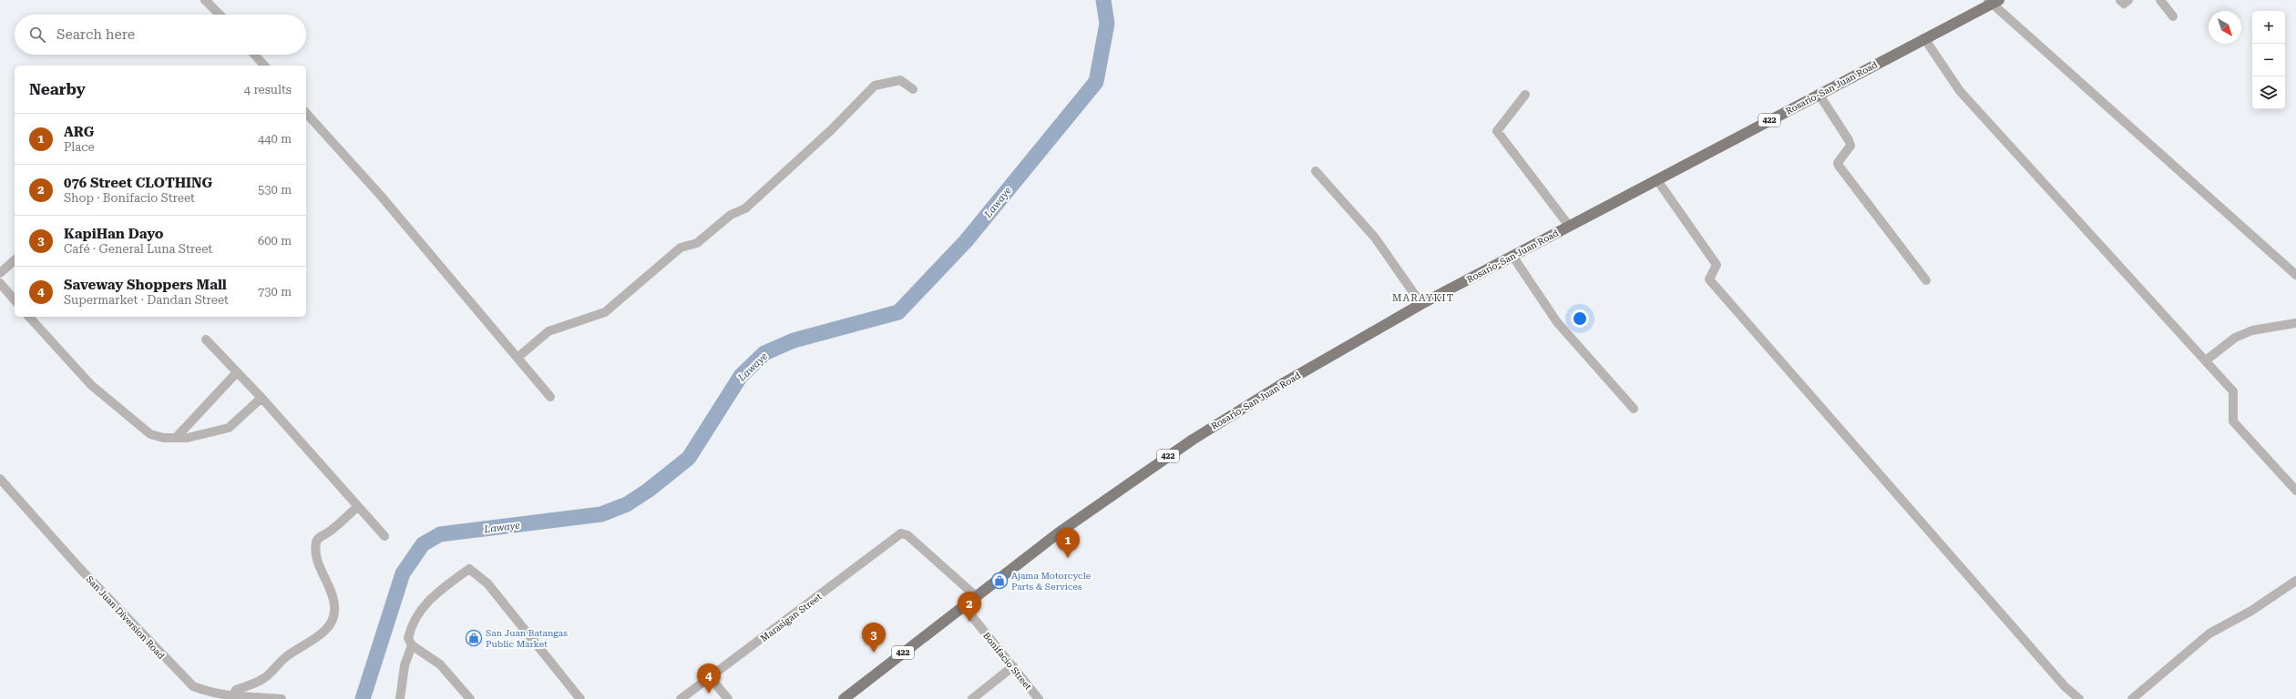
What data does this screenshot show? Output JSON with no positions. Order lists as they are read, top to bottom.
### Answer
{
  "streets": {
    "main road": ["Rosario-San Juan Road", "422"],
    "street": ["San Juan Diversion Road", "Marasigan Street", "Bonifacio Street"]
  },
  "crossings": [
    ["Rosario-San Juan Road", "422"],
    ["Rosario-San Juan Road", "Marasigan Street"],
    ["422", "Marasigan Street"],
    ["422", "Bonifacio Street"]
  ],
  "districts": ["MARAYKIT"],
  "water": ["Lawaye"],
  "places": {
    "shop": ["Ajama Motorcycle Parts & Services", "San Juan Batangas Public Market"]
  },
  "north": "bottom right",
  "page": {
    "map_buttons": ["+", "−"],
    "search": "Search here",
    "heading": ["Nearby", "4 results"],
    "list": [
      {
        "mark": "1",
        "name": "ARG",
        "note": "Place",
        "value": "440 m"
      },
      {
        "mark": "2",
        "name": "076 Street CLOTHING",
        "note": "Shop · Bonifacio Street",
        "value": "530 m"
      },
      {
        "mark": "3",
        "name": "KapiHan Dayo",
        "note": "Café · General Luna Street",
        "value": "600 m"
      },
      {
        "mark": "4",
        "name": "Saveway Shoppers Mall",
        "note": "Supermarket · Dandan Street",
        "value": "730 m"
      }
    ],
    "pins": [
      "1",
      "2",
      "3",
      "4"
    ]
  }
}
